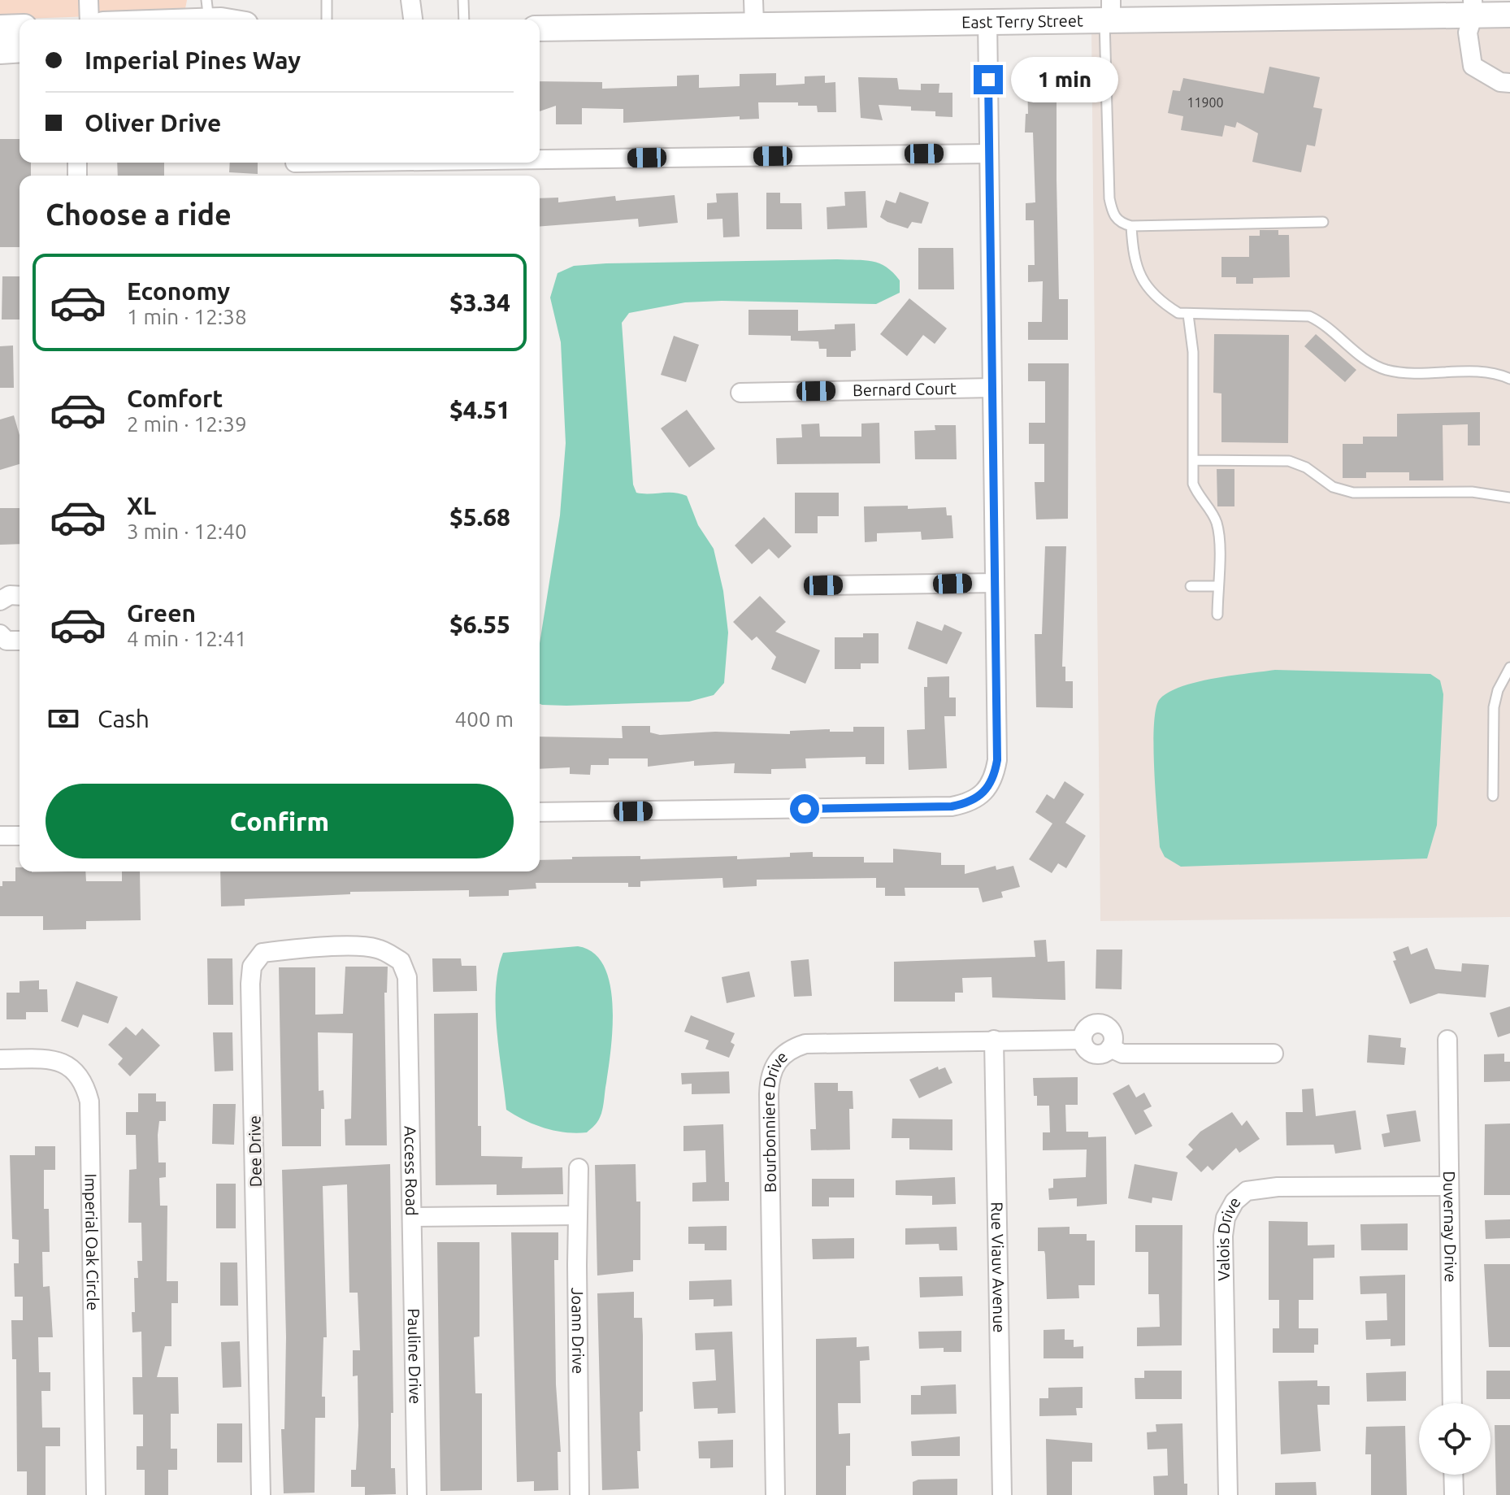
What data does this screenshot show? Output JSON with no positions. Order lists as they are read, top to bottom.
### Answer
{
  "streets": {
    "street": [
      "East Terry Street",
      "Bernard Court",
      "Bourbonniere Drive",
      "Dee Drive",
      "Access Road",
      "Duvernay Drive",
      "Imperial Oak Circle",
      "Valois Drive",
      "Rue Viauv Avenue",
      "Joann Drive",
      "Pauline Drive"
    ]
  },
  "crossings": [
    ["Bourbonniere Drive", "Rue Viauv Avenue"],
    ["Dee Drive", "Access Road"],
    ["Access Road", "Joann Drive"],
    ["Access Road", "Pauline Drive"],
    ["Duvernay Drive", "Valois Drive"]
  ],
  "house_numbers": ["11900"],
  "page": {
    "banner": ["Imperial Pines Way", "Oliver Drive"],
    "bubble": "1 min",
    "heading": "Choose a ride",
    "list": [
      {
        "name": "Economy",
        "note": "1 min · 12:38",
        "value": "$3.34"
      },
      {
        "name": "Comfort",
        "note": "2 min · 12:39",
        "value": "$4.51"
      },
      {
        "name": "XL",
        "note": "3 min · 12:40",
        "value": "$5.68"
      },
      {
        "name": "Green",
        "note": "4 min · 12:41",
        "value": "$6.55"
      }
    ],
    "pay": ["Cash", "400 m"],
    "buttons": "Confirm"
  }
}
